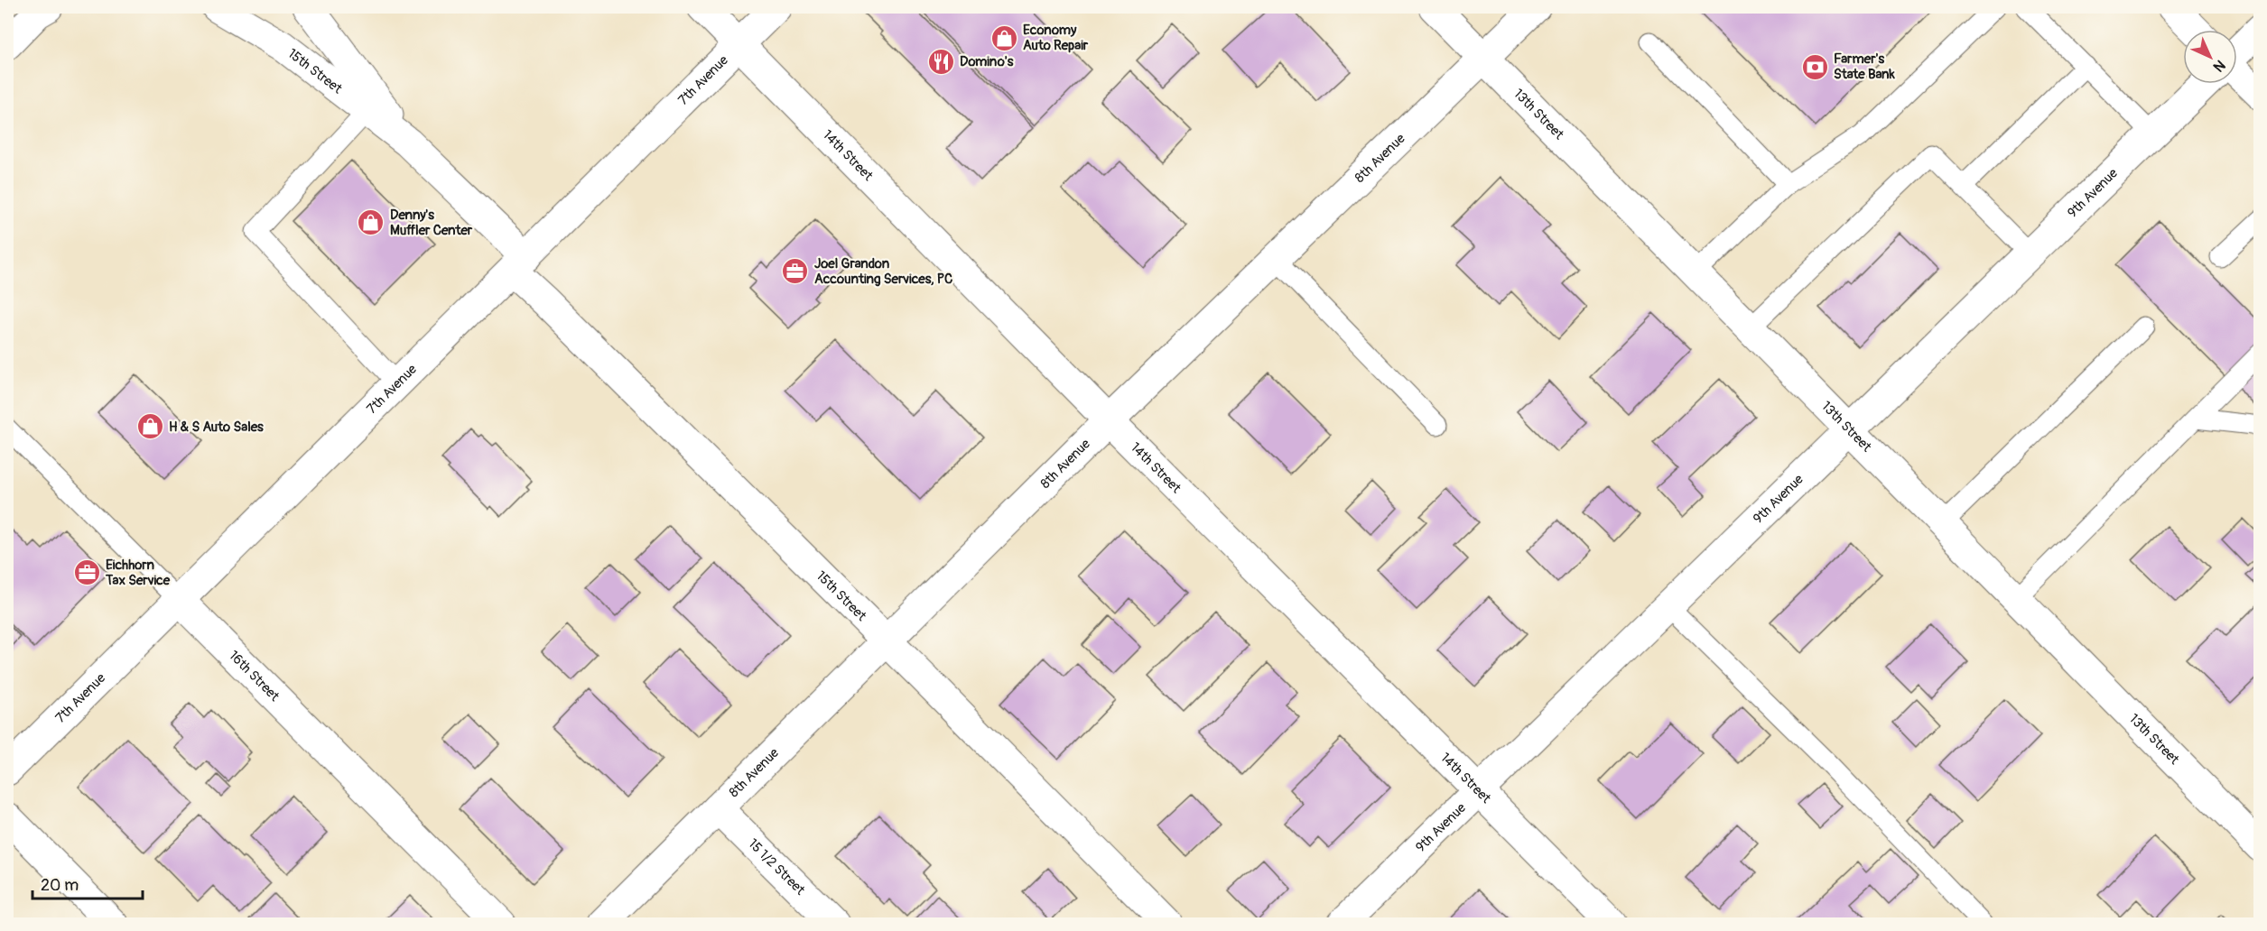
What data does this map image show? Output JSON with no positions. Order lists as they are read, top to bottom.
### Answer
{
  "streets": {
    "street": [
      "15th Street",
      "7th Avenue",
      "13th Street",
      "14th Street",
      "8th Avenue",
      "9th Avenue",
      "16th Street",
      "15 1/2 Street"
    ]
  },
  "crossings": [
    ["15th Street", "7th Avenue"],
    ["15th Street", "8th Avenue"],
    ["7th Avenue", "14th Street"],
    ["7th Avenue", "16th Street"],
    ["13th Street", "8th Avenue"],
    ["13th Street", "9th Avenue"],
    ["14th Street", "8th Avenue"],
    ["14th Street", "9th Avenue"],
    ["8th Avenue", "15 1/2 Street"]
  ],
  "places": {
    "shop": ["Economy Auto Repair", "Denny's Muffler Center", "H & S Auto Sales"],
    "restaurant": ["Domino's"],
    "bank": ["Farmer's State Bank"],
    "office": ["Joel Grandon Accounting Services, PC", "Eichhorn Tax Service"]
  },
  "scale_bar": "20 m",
  "north": "bottom right"
}
